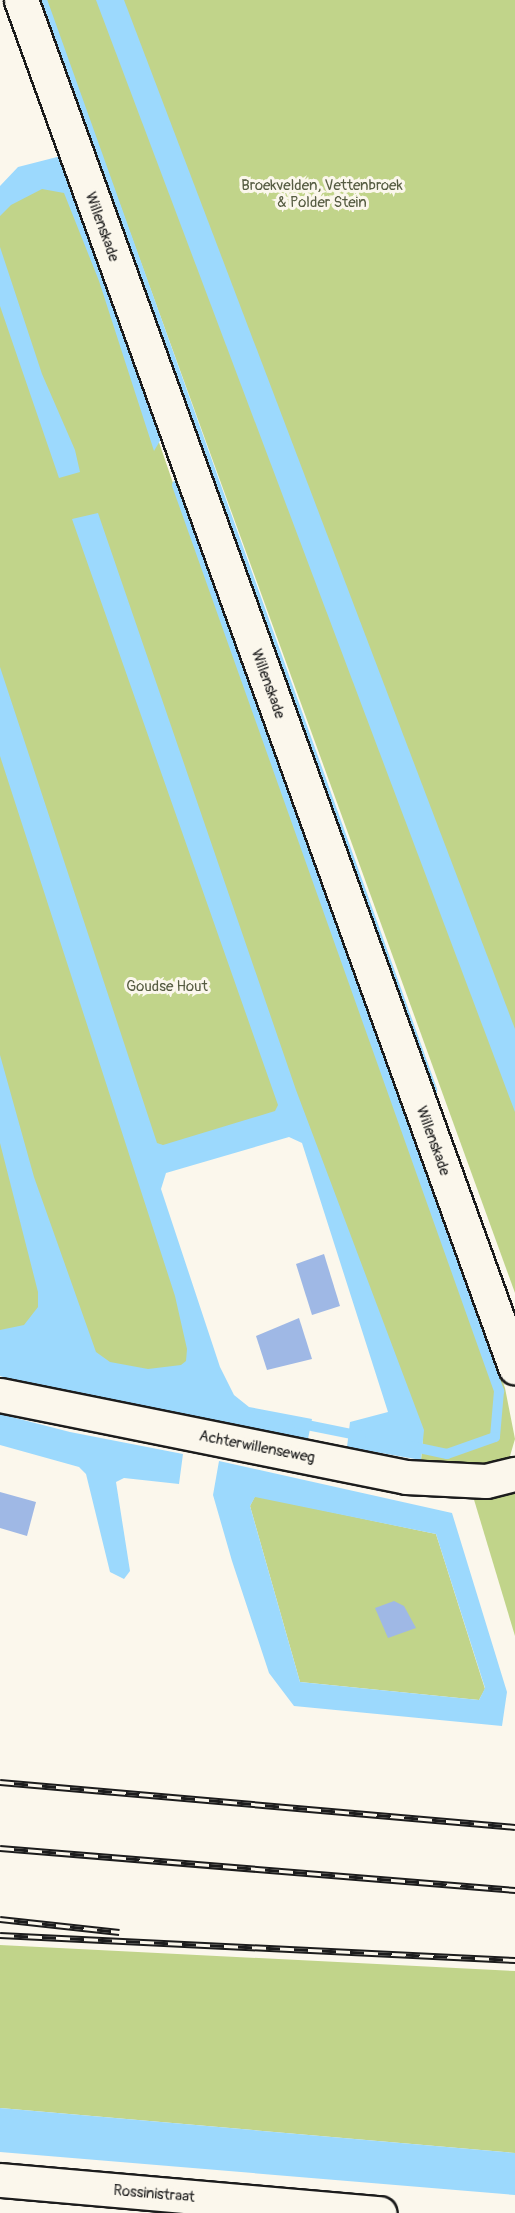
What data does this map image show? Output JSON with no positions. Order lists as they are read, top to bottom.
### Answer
{
  "streets": {
    "street": ["Willenskade", "Achterwillenseweg", "Rossinistraat"]
  },
  "parks": ["Broekvelden, Vettenbroek & Polder Stein", "Goudse Hout"]
}
